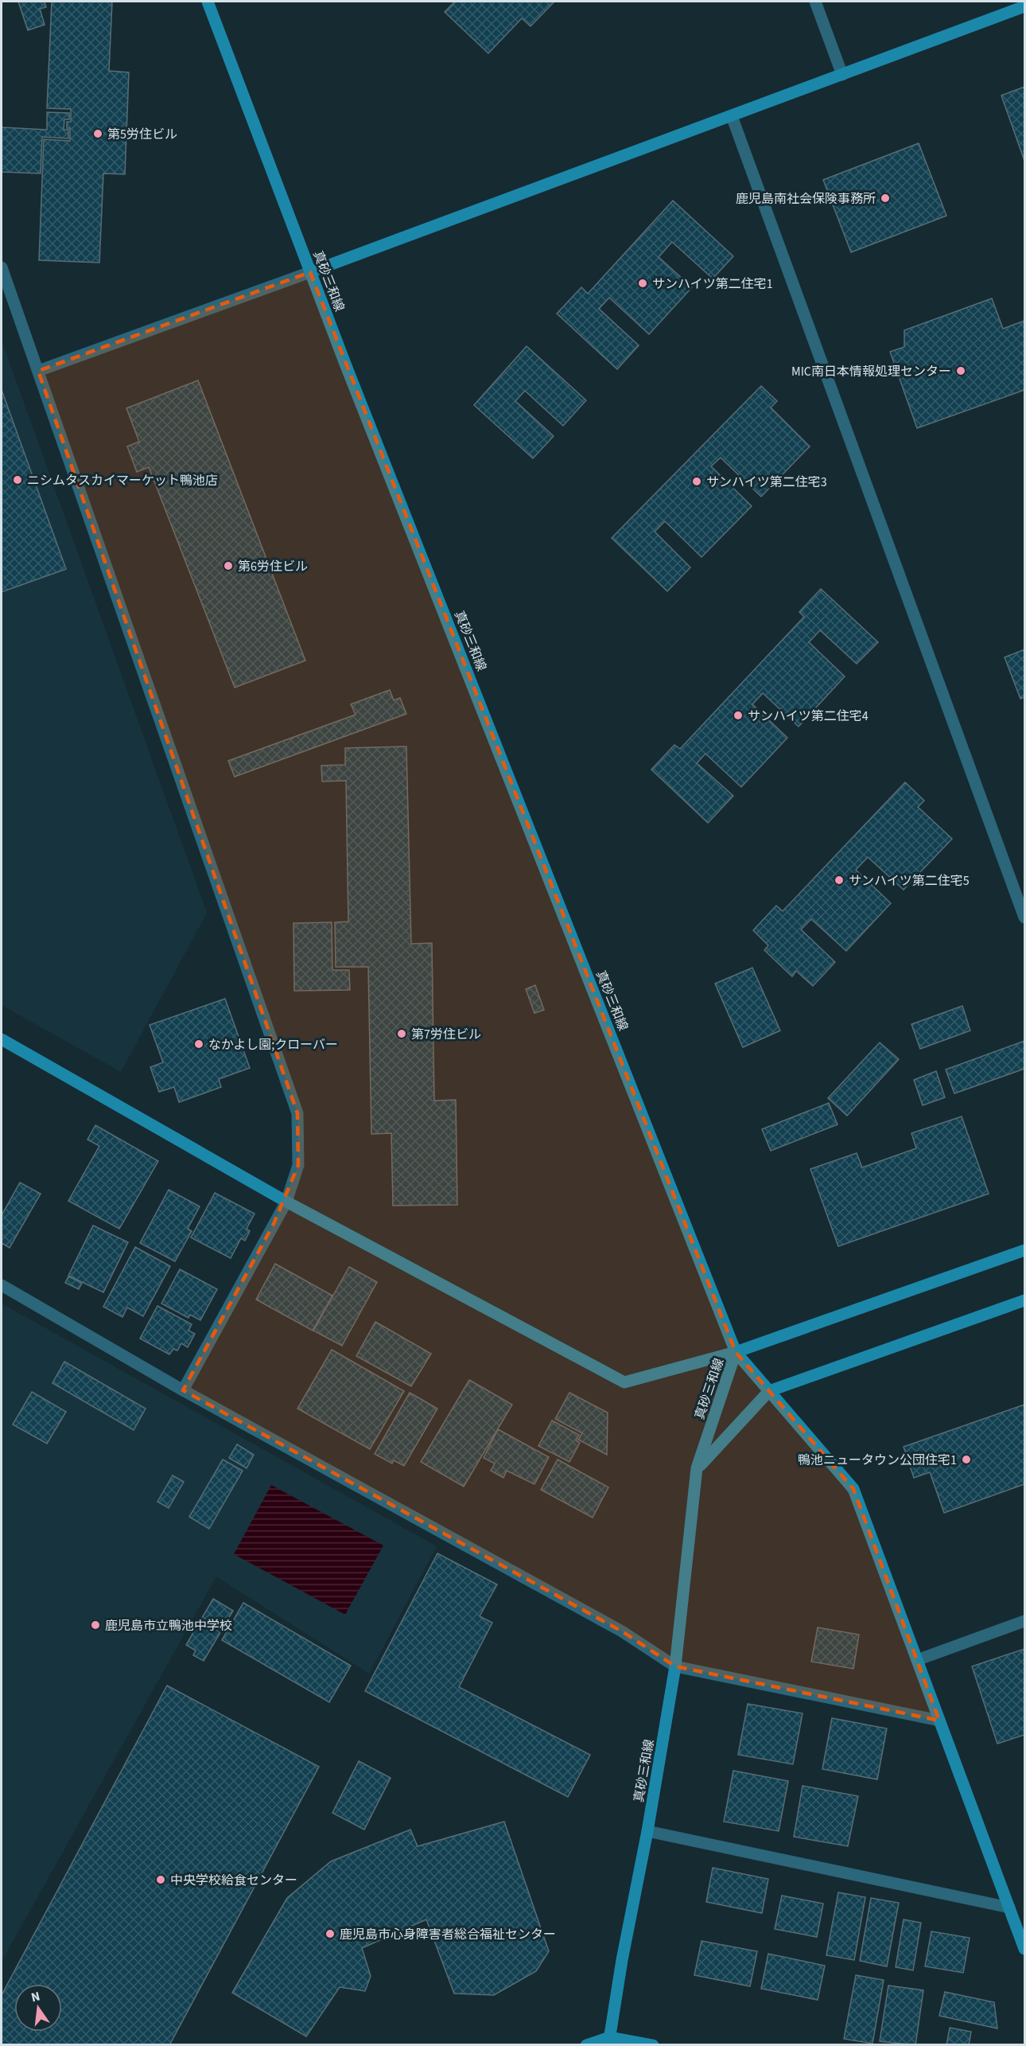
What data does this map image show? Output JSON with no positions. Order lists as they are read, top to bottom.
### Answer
{
  "streets": {
    "street": ["真砂三和線"]
  },
  "places": [
    "第5労住ビル",
    "鹿児島南社会保険事務所",
    "サンハイツ第二住宅1",
    "MIC南日本情報処理センター",
    "ニシムタスカイマーケット鴨池店",
    "サンハイツ第二住宅3",
    "第6労住ビル",
    "サンハイツ第二住宅4",
    "サンハイツ第二住宅5",
    "第7労住ビル",
    "なかよし園;クローバー",
    "鴨池ニュータウン公団住宅1",
    "鹿児島市立鴨池中学校",
    "中央学校給食センター",
    "鹿児島市心身障害者総合福祉センター"
  ],
  "north": "top"
}
